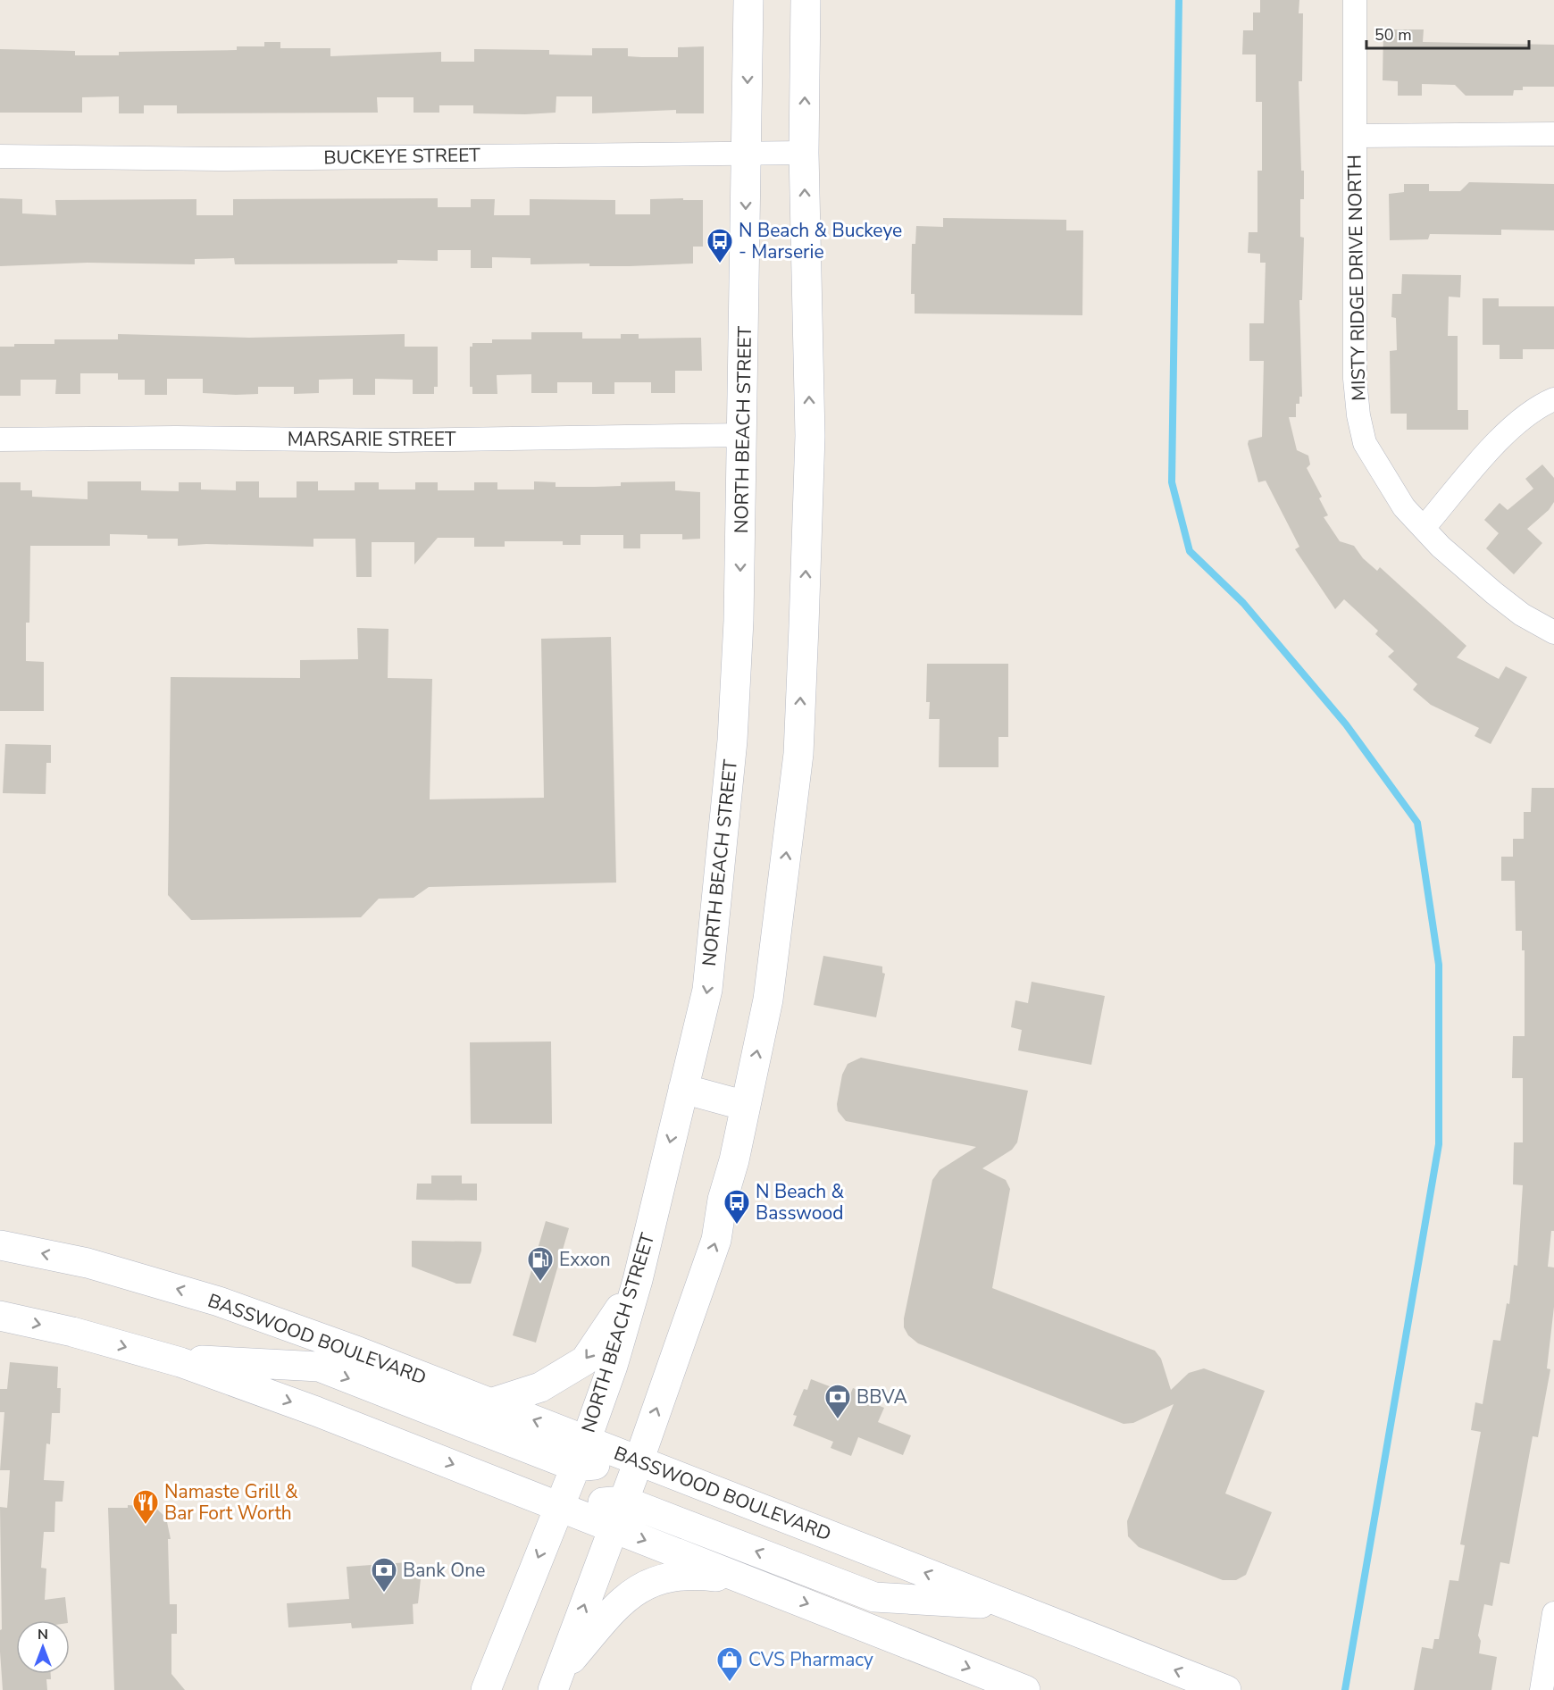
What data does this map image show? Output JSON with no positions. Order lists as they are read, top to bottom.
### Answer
{
  "streets": {
    "main road": ["NORTH BEACH STREET", "BASSWOOD BOULEVARD"],
    "street": ["BUCKEYE STREET", "MISTY RIDGE DRIVE NORTH", "MARSARIE STREET"]
  },
  "crossings": [
    ["BUCKEYE STREET", "NORTH BEACH STREET"],
    ["NORTH BEACH STREET", "MARSARIE STREET"],
    ["NORTH BEACH STREET", "BASSWOOD BOULEVARD"]
  ],
  "places": {
    "bus stop": ["N Beach & Buckeye - Marserie", "N Beach & Basswood"],
    "fuel station": ["Exxon"],
    "bank": ["BBVA", "Bank One"],
    "restaurant": ["Namaste Grill & Bar Fort Worth"],
    "shop": ["CVS Pharmacy"]
  },
  "scale_bar": "50 m",
  "north": "top"
}
